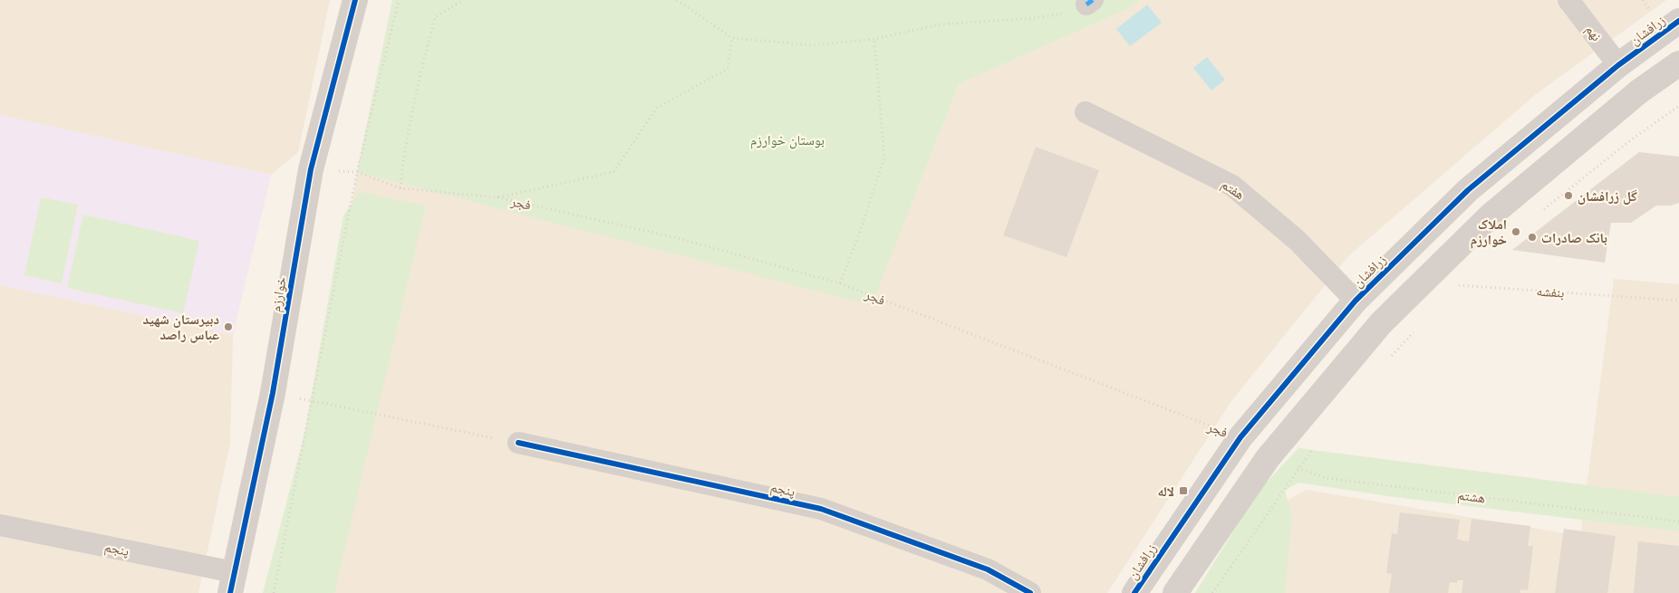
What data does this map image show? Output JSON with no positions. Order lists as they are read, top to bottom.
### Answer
{
  "streets": {
    "street": [
      "زرافشان",
      "نهم",
      "هفتم",
      "خوارزم",
      "پنجم"
    ],
    "path": ["فجر", "بنفشه", "هشتم"]
  },
  "crossings": [
    ["زرافشان", "نهم"],
    ["زرافشان", "هفتم"],
    ["زرافشان", "فجر"],
    ["خوارزم", "پنجم"]
  ],
  "parks": ["بوستان خوارزم"],
  "places": {
    "other": [
      "گل زرافشان",
      "املاک خوارزم",
      "بانک صادرات",
      "دبیرستان شهید عباس راصد"
    ],
    "transit": ["لاله"]
  }
}
